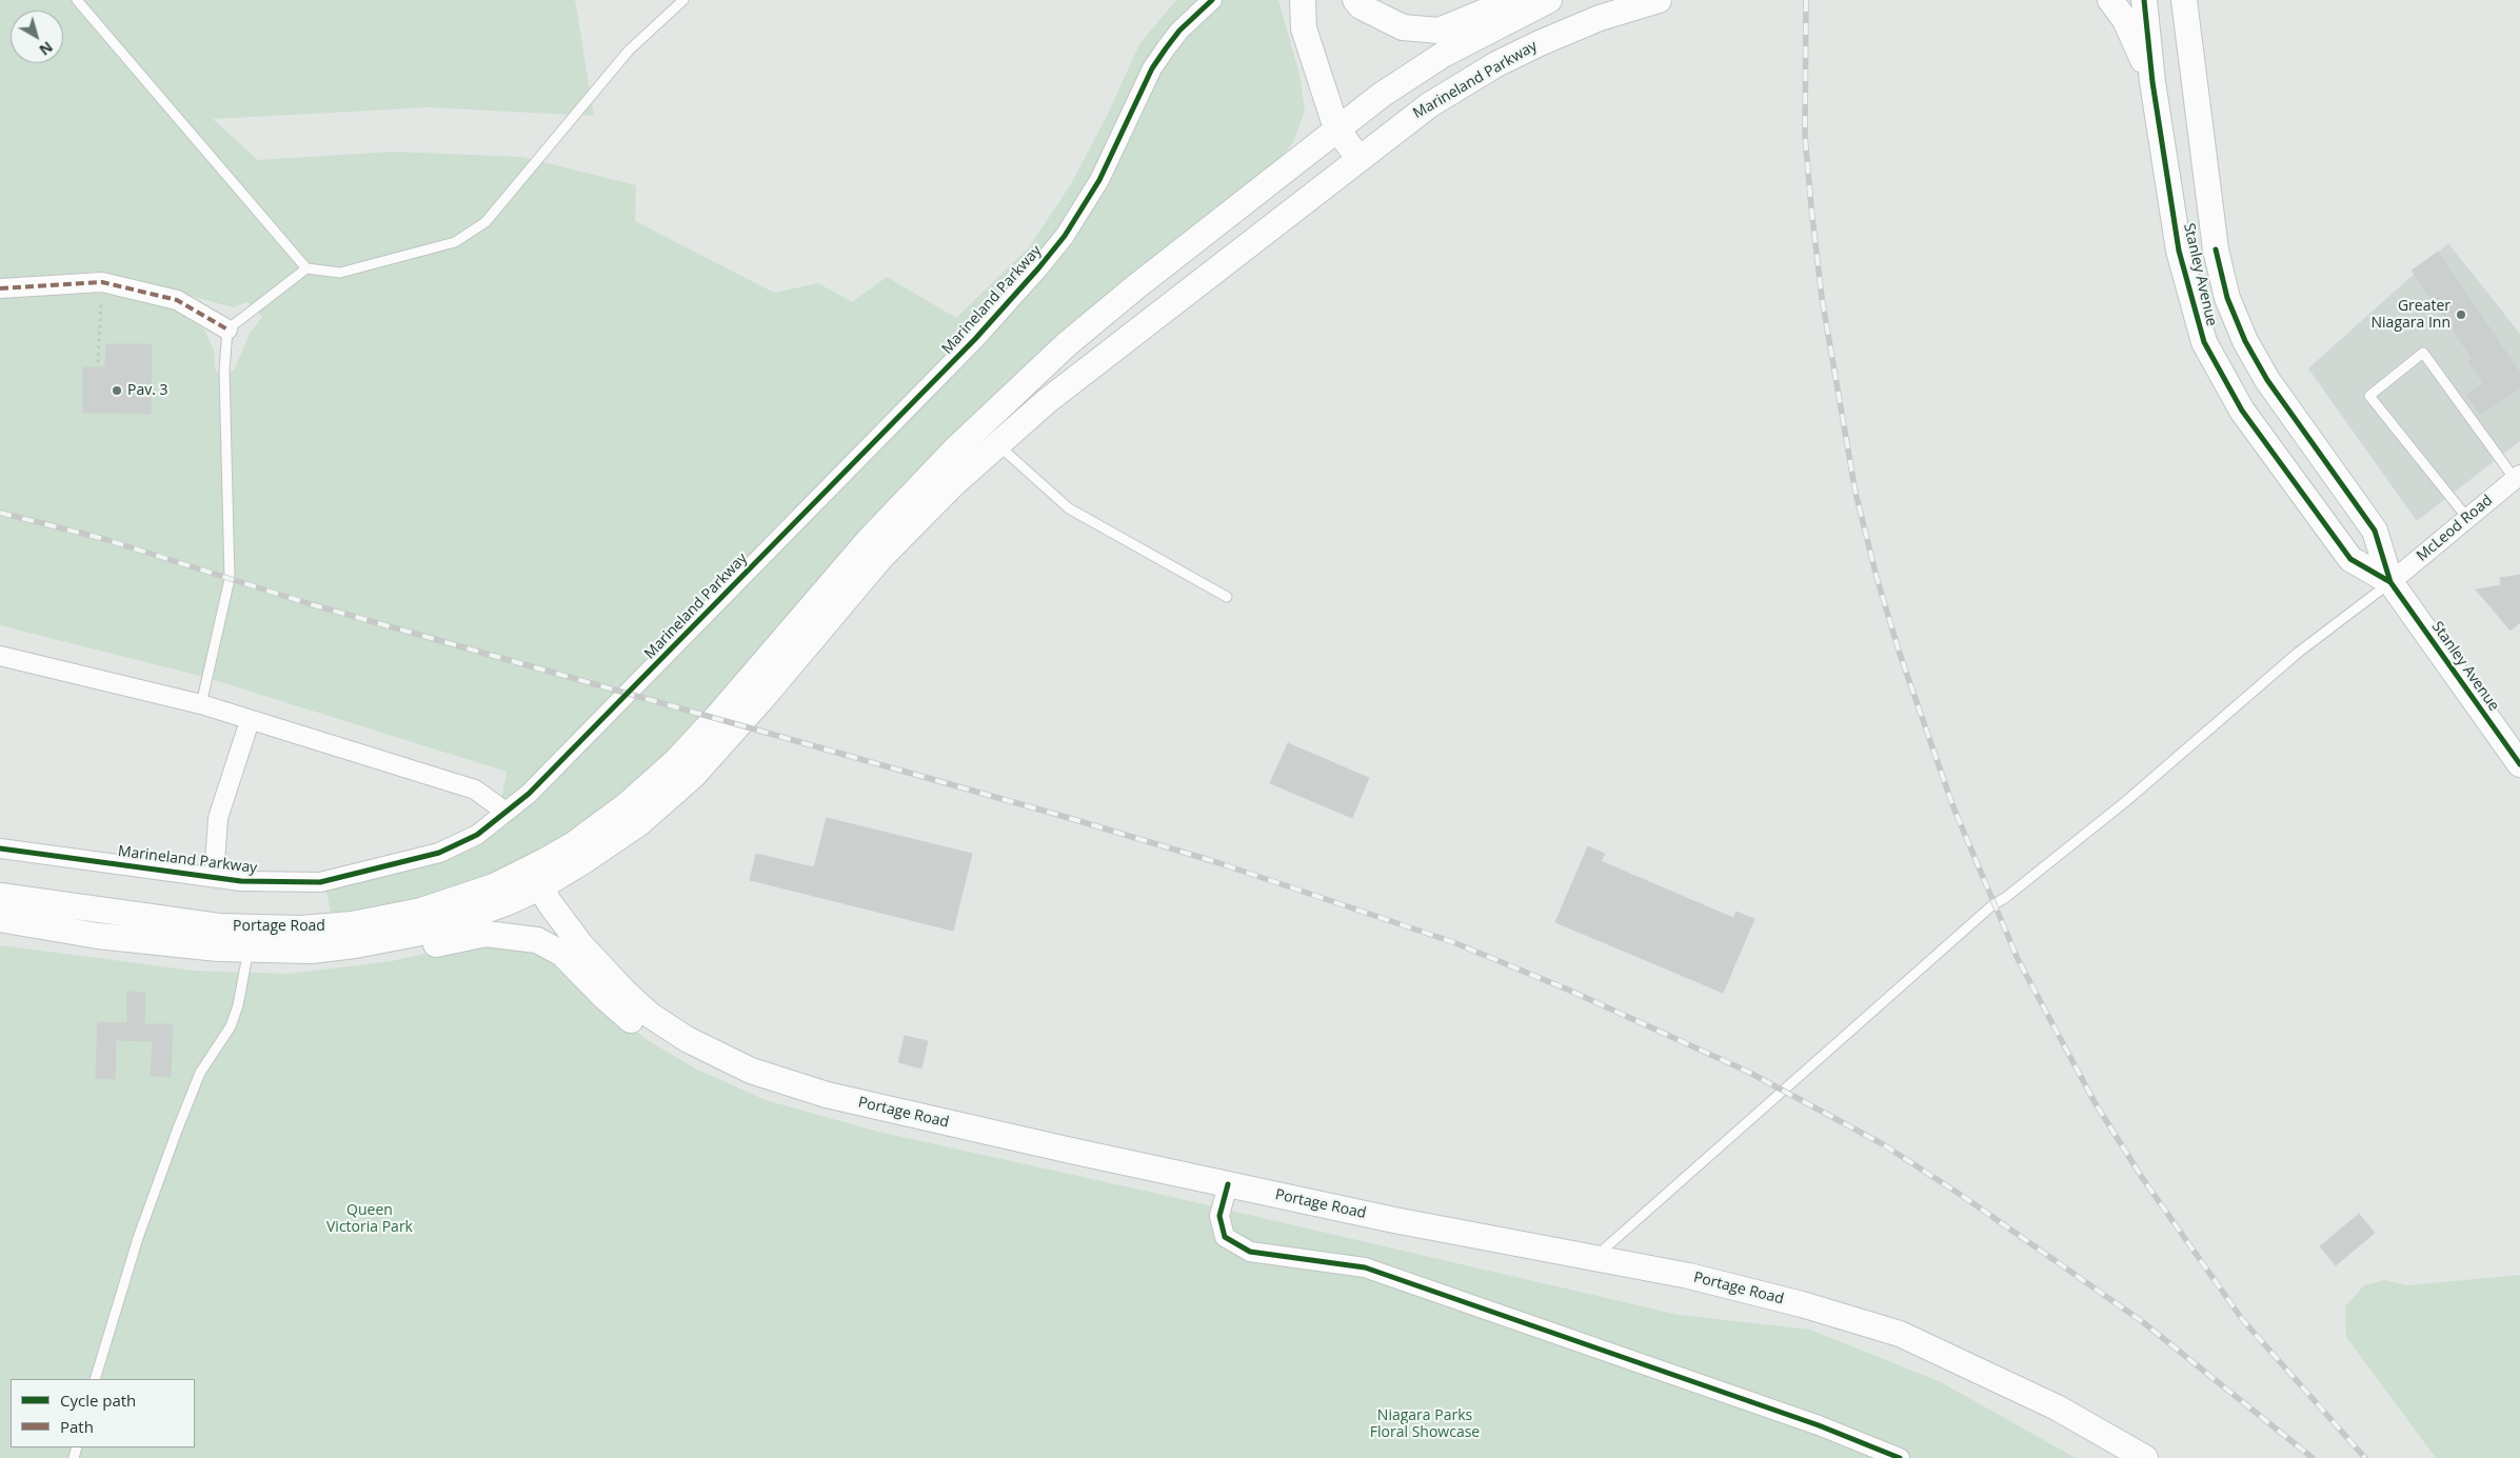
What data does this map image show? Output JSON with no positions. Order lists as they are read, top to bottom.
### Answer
{
  "streets": {
    "main road": ["Marineland Parkway", "Stanley Avenue", "Portage Road"],
    "street": ["McLeod Road"]
  },
  "crossings": [
    ["Marineland Parkway", "Portage Road"],
    ["Stanley Avenue", "McLeod Road"]
  ],
  "parks": ["Queen Victoria Park", "Niagara Parks Floral Showcase"],
  "places": ["Greater Niagara Inn", "Pav. 3"],
  "legend": ["Cycle path", "Path"],
  "north": "bottom right"
}
